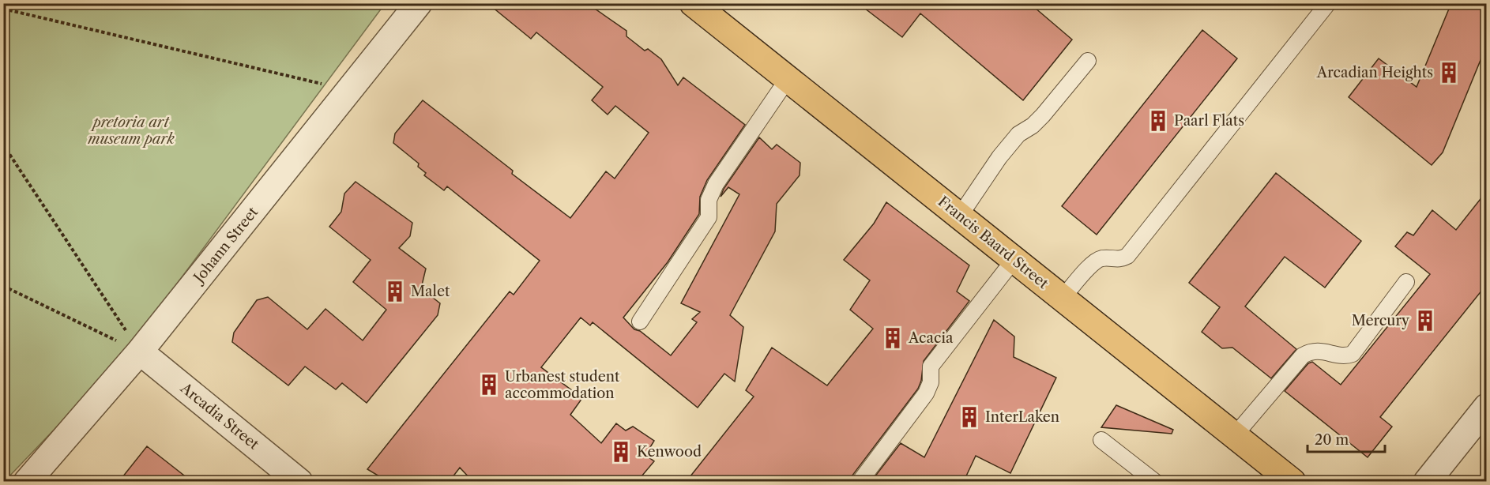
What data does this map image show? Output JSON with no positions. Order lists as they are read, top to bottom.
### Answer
{
  "streets": {
    "main road": ["Francis Baard Street"],
    "street": ["Johann Street", "Arcadia Street"]
  },
  "crossings": [
    ["Johann Street", "Arcadia Street"]
  ],
  "parks": ["pretoria art museum park"],
  "places": {
    "building": [
      "Arcadian Heights",
      "Paarl Flats",
      "Malet",
      "Mercury",
      "Acacia",
      "Urbanest student accommodation",
      "InterLaken",
      "Kenwood"
    ]
  },
  "scale_bar": "20 m"
}
